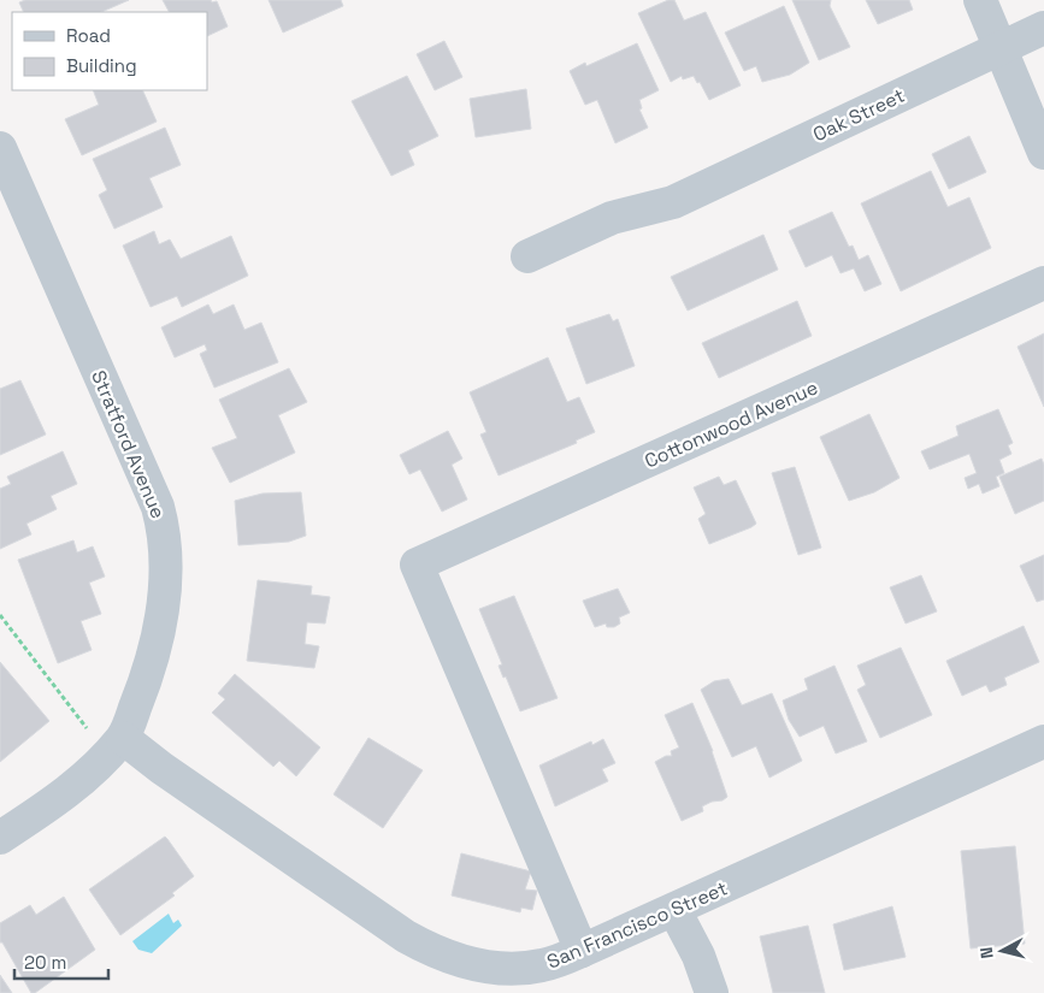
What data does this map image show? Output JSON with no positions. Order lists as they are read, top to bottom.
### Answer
{
  "streets": {
    "street": [
      "Oak Street",
      "Cottonwood Avenue",
      "Stratford Avenue",
      "San Francisco Street"
    ]
  },
  "crossings": [
    ["Cottonwood Avenue", "San Francisco Street"],
    ["Stratford Avenue", "San Francisco Street"]
  ],
  "legend": ["Road", "Building"],
  "scale_bar": "20 m",
  "north": "left"
}
